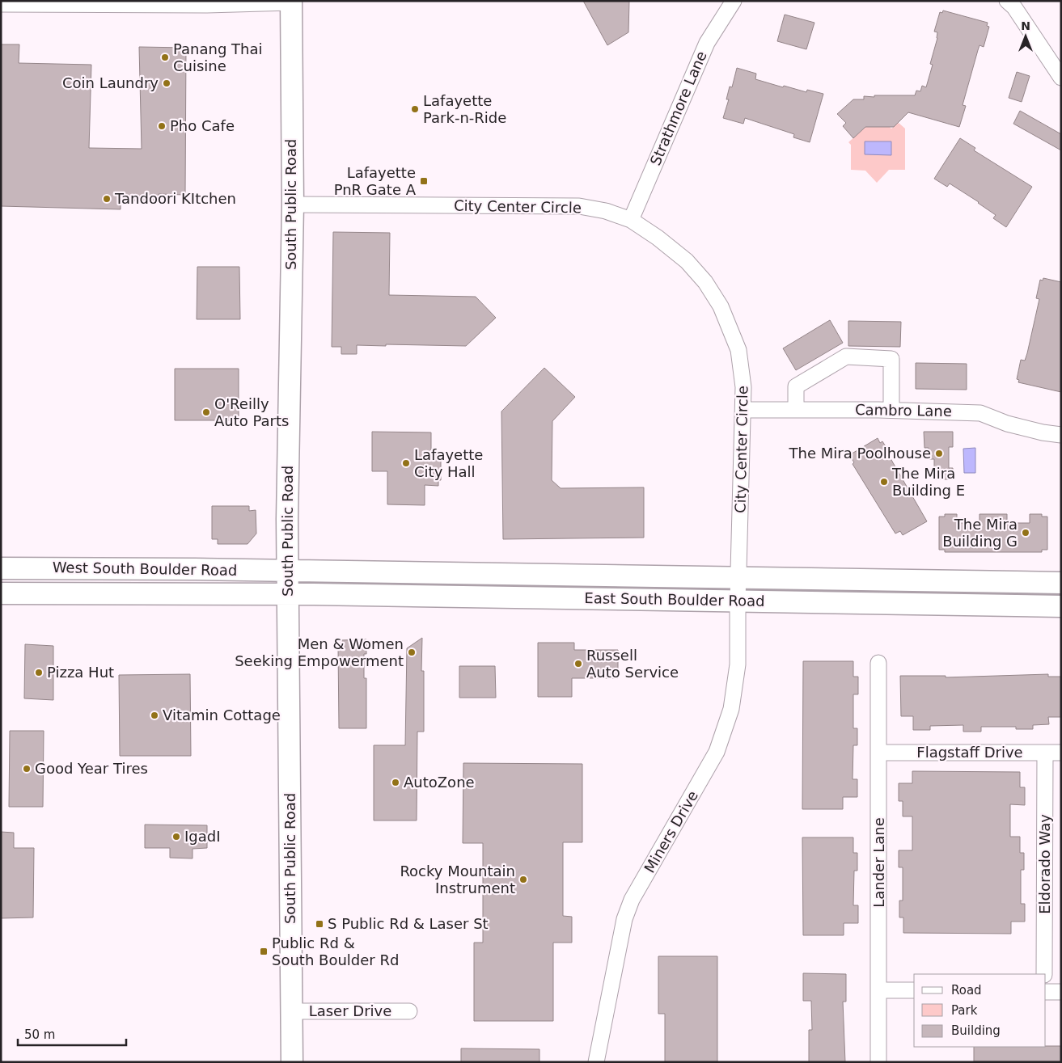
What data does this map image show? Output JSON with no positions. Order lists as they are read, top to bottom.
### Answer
{
  "streets": {
    "main road": ["South Public Road", "West South Boulder Road", "East South Boulder Road"],
    "street": [
      "Strathmore Lane",
      "City Center Circle",
      "Cambro Lane",
      "Flagstaff Drive",
      "Miners Drive",
      "Lander Lane",
      "Eldorado Way",
      "Laser Drive"
    ]
  },
  "crossings": [
    ["Strathmore Lane", "City Center Circle"],
    ["South Public Road", "City Center Circle"],
    ["South Public Road", "West South Boulder Road"],
    ["South Public Road", "East South Boulder Road"],
    ["South Public Road", "Laser Drive"],
    ["City Center Circle", "Cambro Lane"],
    ["City Center Circle", "East South Boulder Road"],
    ["City Center Circle", "Miners Drive"],
    ["West South Boulder Road", "East South Boulder Road"],
    ["East South Boulder Road", "Miners Drive"],
    ["Flagstaff Drive", "Lander Lane"],
    ["Flagstaff Drive", "Eldorado Way"]
  ],
  "places": {
    "other": [
      "Panang Thai Cuisine",
      "Coin Laundry",
      "Lafayette Park-n-Ride",
      "Pho Cafe",
      "Tandoori KItchen",
      "O'Reilly Auto Parts",
      "The Mira Poolhouse",
      "Lafayette City Hall",
      "The Mira Building E",
      "The Mira Building G",
      "Men & Women Seeking Empowerment",
      "Russell Auto Service",
      "Pizza Hut",
      "Vitamin Cottage",
      "Good Year Tires",
      "AutoZone",
      "IgadI",
      "Rocky Mountain Instrument"
    ],
    "transit": ["Lafayette PnR Gate A", "S Public Rd & Laser St", "Public Rd & South Boulder Rd"]
  },
  "legend": ["Road", "Park", "Building"],
  "scale_bar": "50 m",
  "north": "top"
}
